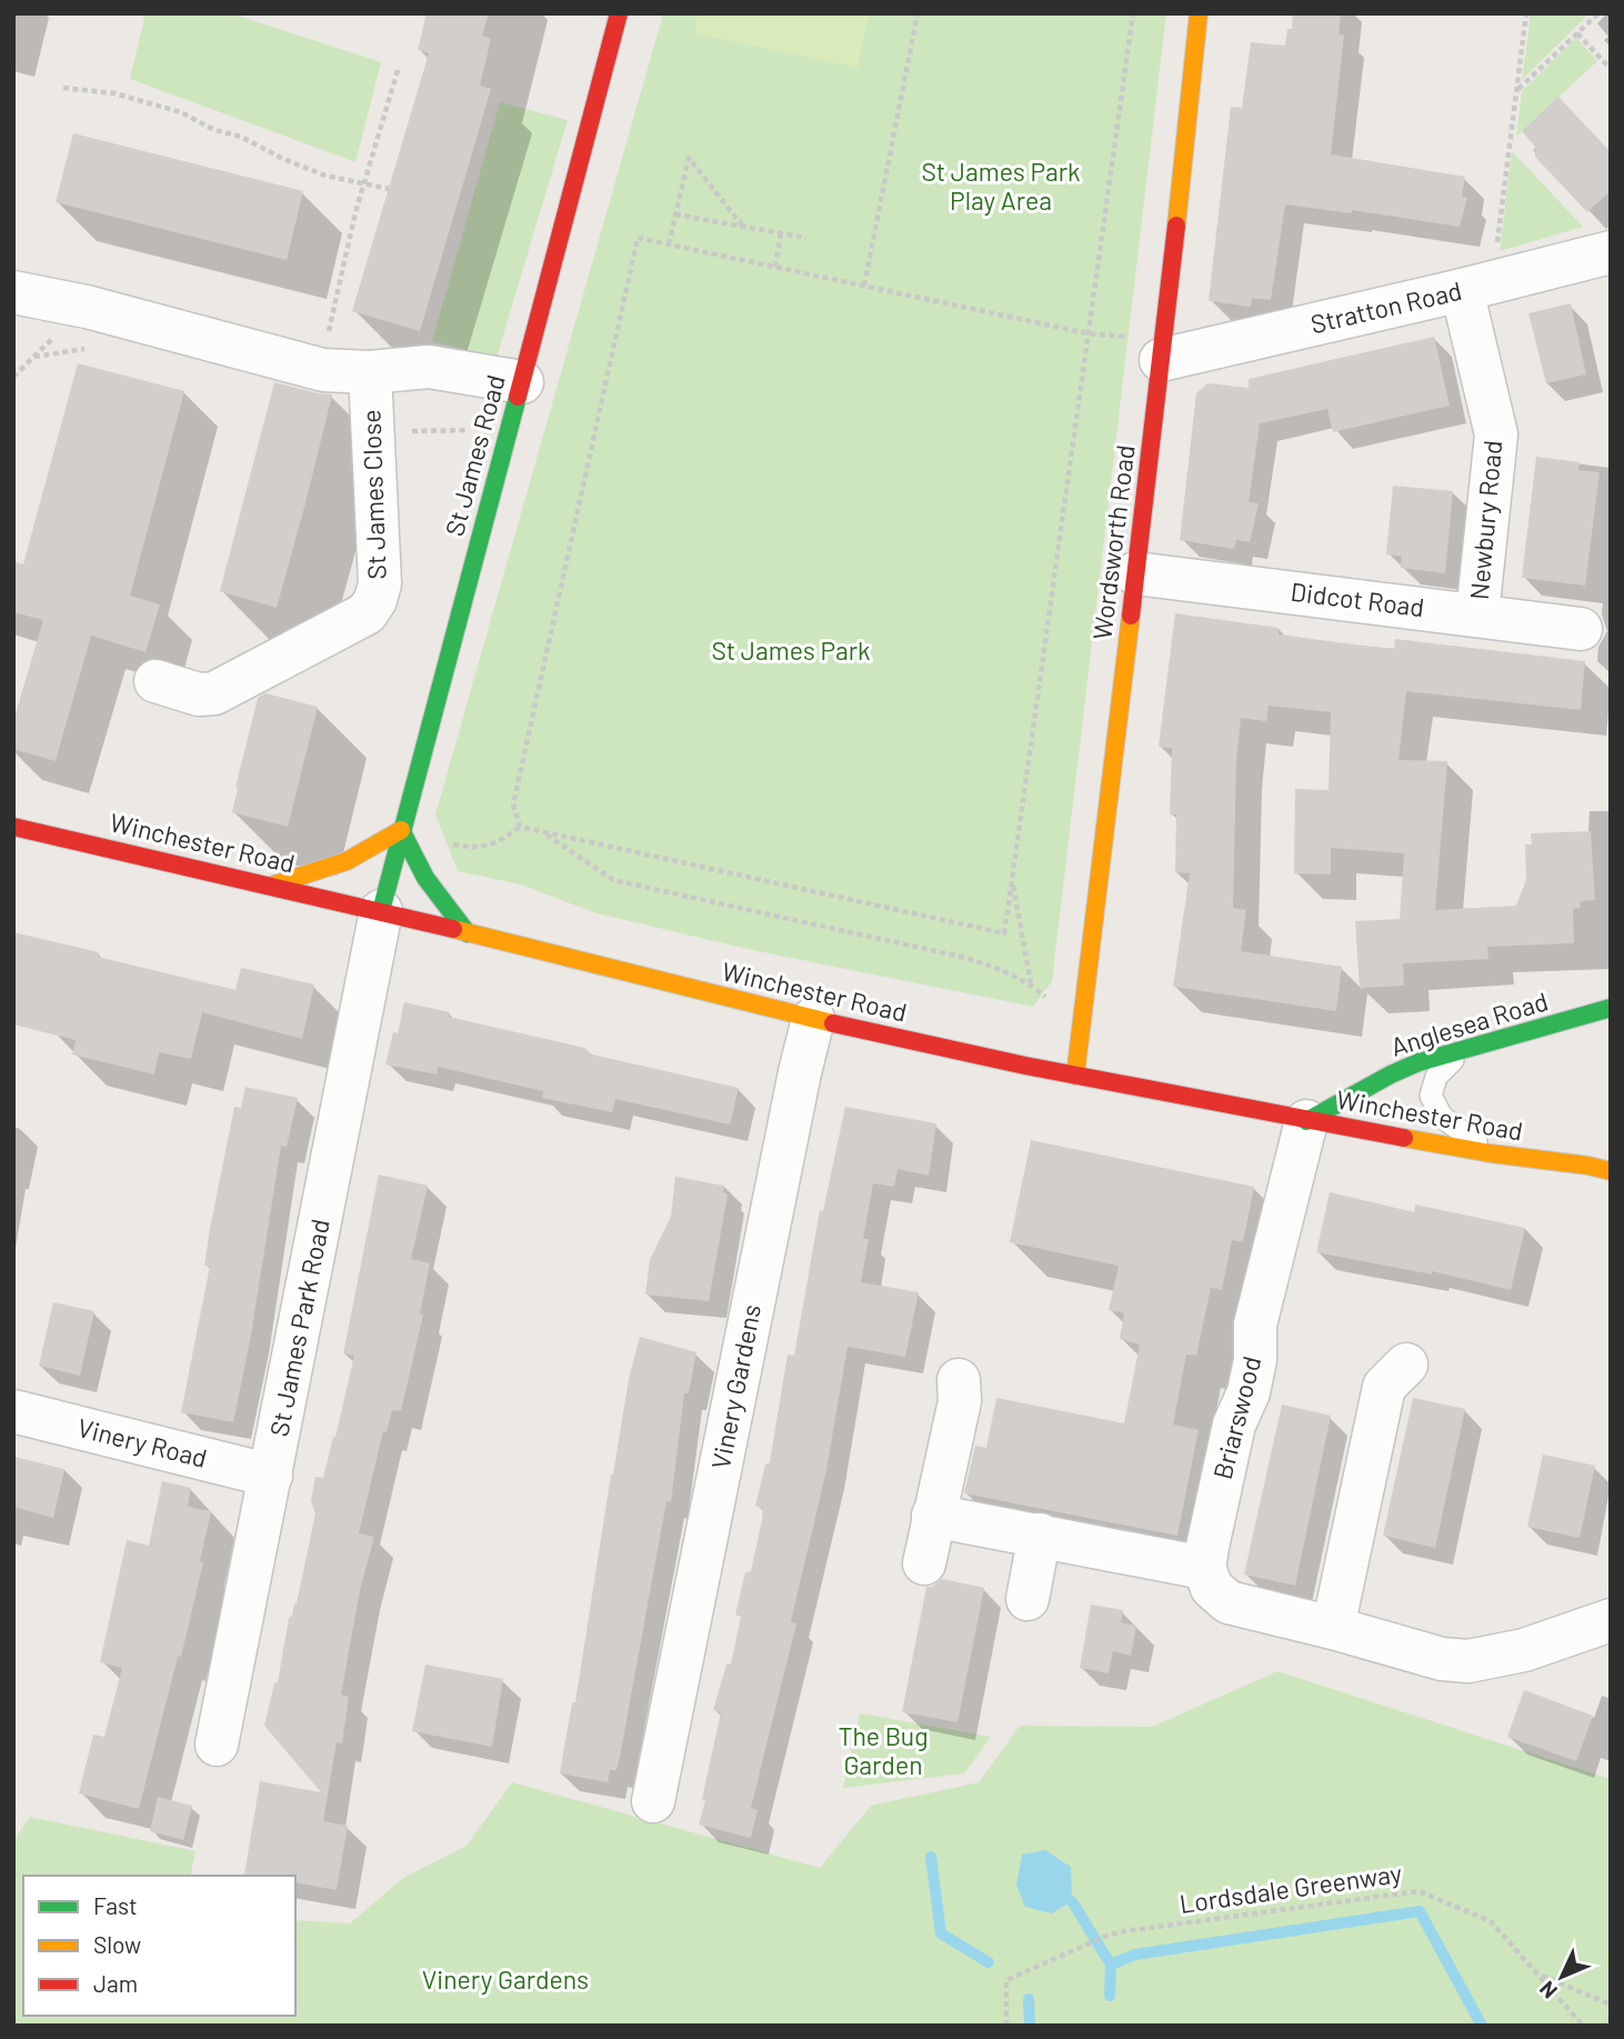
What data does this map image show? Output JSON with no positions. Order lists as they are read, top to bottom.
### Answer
{
  "streets": {
    "street": [
      "Stratton Road",
      "St James Road",
      "St James Close",
      "Newbury Road",
      "Wordsworth Road",
      "Didcot Road",
      "Winchester Road",
      "Anglesea Road",
      "St James Park Road",
      "Vinery Gardens",
      "Briarswood",
      "Vinery Road"
    ],
    "path": ["Lordsdale Greenway"]
  },
  "crossings": [
    ["Stratton Road", "Newbury Road"],
    ["Stratton Road", "Wordsworth Road"],
    ["St James Road", "St James Close"],
    ["St James Road", "Winchester Road"],
    ["St James Road", "St James Park Road"],
    ["Newbury Road", "Didcot Road"],
    ["Wordsworth Road", "Didcot Road"],
    ["Wordsworth Road", "Winchester Road"],
    ["Winchester Road", "Anglesea Road"],
    ["Winchester Road", "St James Park Road"],
    ["Winchester Road", "Vinery Gardens"],
    ["Winchester Road", "Briarswood"],
    ["Anglesea Road", "Briarswood"],
    ["St James Park Road", "Vinery Road"]
  ],
  "parks": [
    "St James Park Play Area",
    "St James Park",
    "The Bug Garden",
    "Vinery Gardens"
  ],
  "legend": ["Fast", "Slow", "Jam"],
  "north": "bottom left"
}
